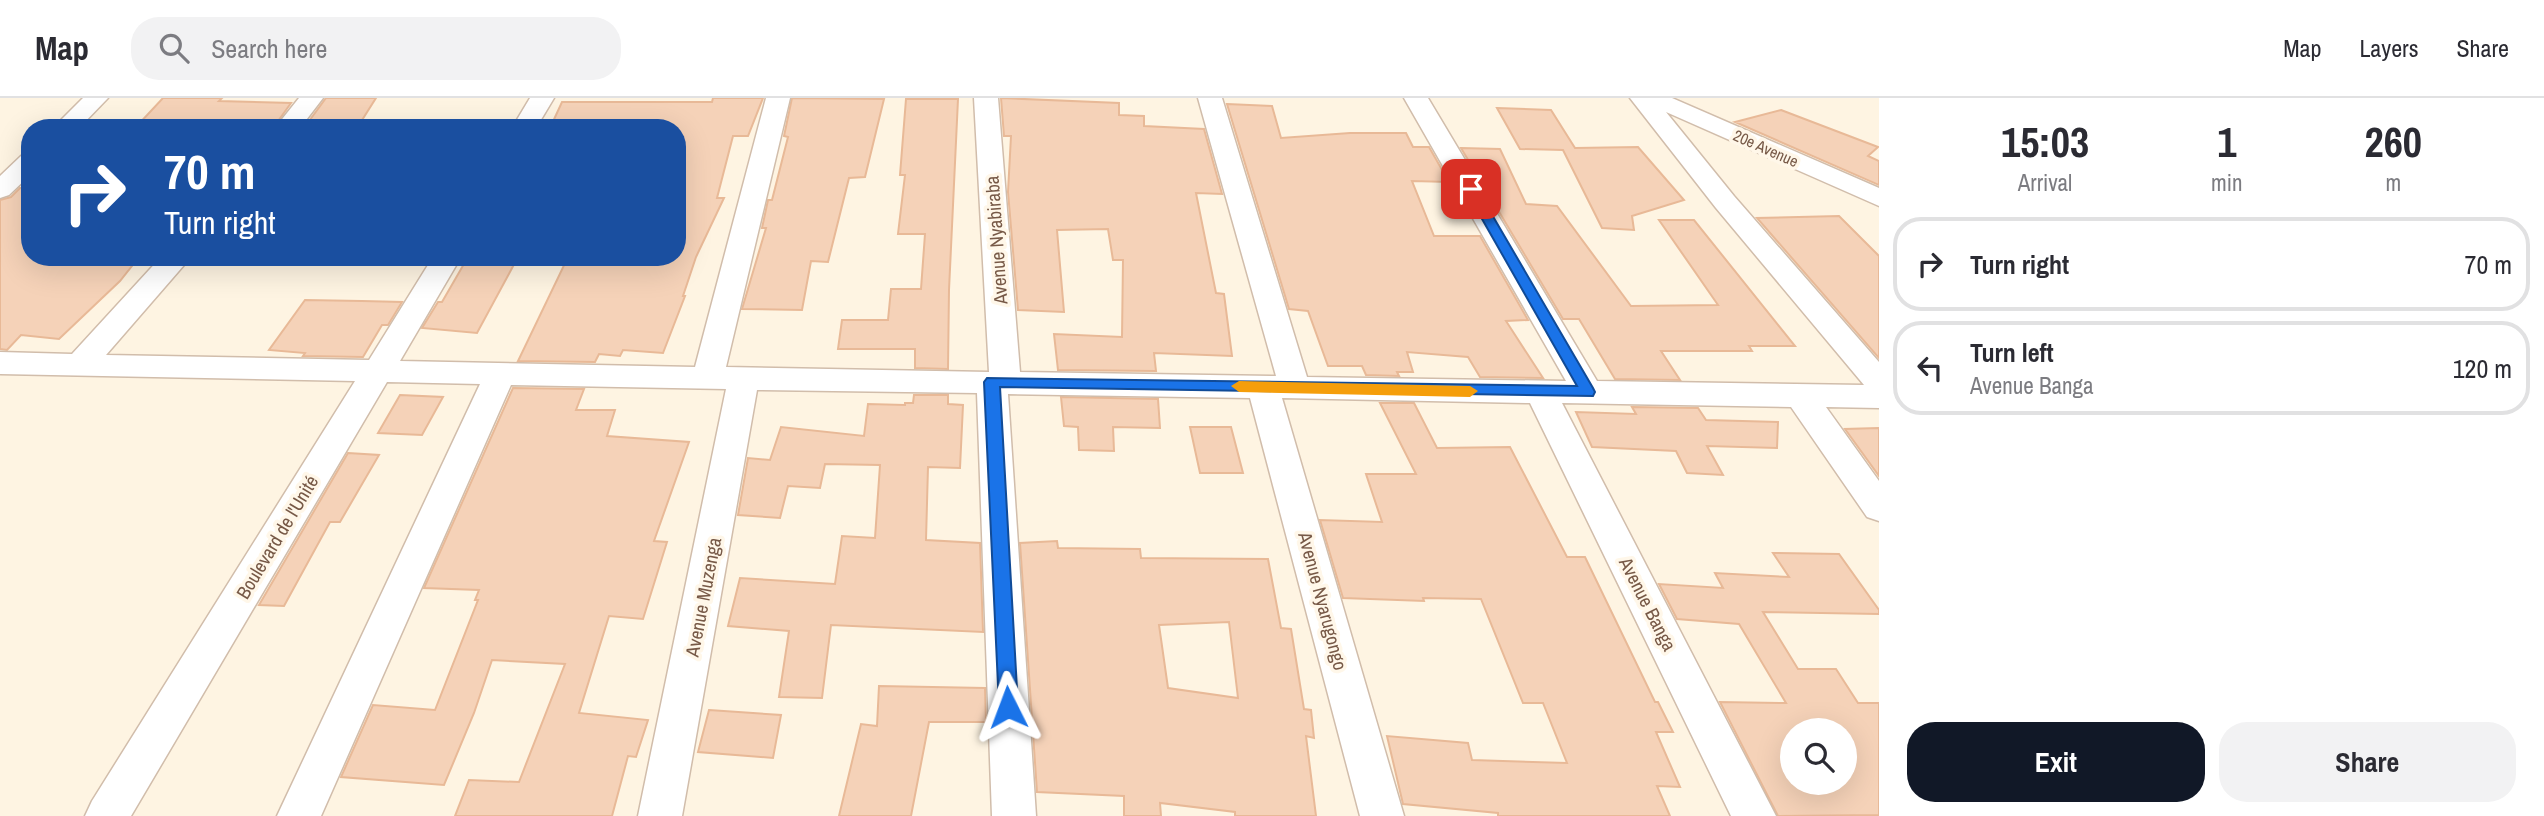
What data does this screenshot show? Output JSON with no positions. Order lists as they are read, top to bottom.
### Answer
{
  "streets": {
    "street": [
      "20e Avenue",
      "Avenue Nyabiraba",
      "Boulevard de l'Unité",
      "Avenue Muzenga",
      "Avenue Nyarugongo",
      "Avenue Banga"
    ]
  },
  "page": {
    "header": "Map",
    "search": "Search here",
    "nav": ["Map", "Layers", "Share"],
    "eta": [
      "15:03",
      "Arrival",
      "1",
      "min",
      "260",
      "m"
    ],
    "turn": ["70 m", "Turn right"],
    "list": [
      {
        "name": "Turn right",
        "value": "70 m"
      },
      {
        "name": "Turn left",
        "note": "Avenue Banga",
        "value": "120 m"
      }
    ],
    "buttons": ["Exit", "Share"]
  }
}
